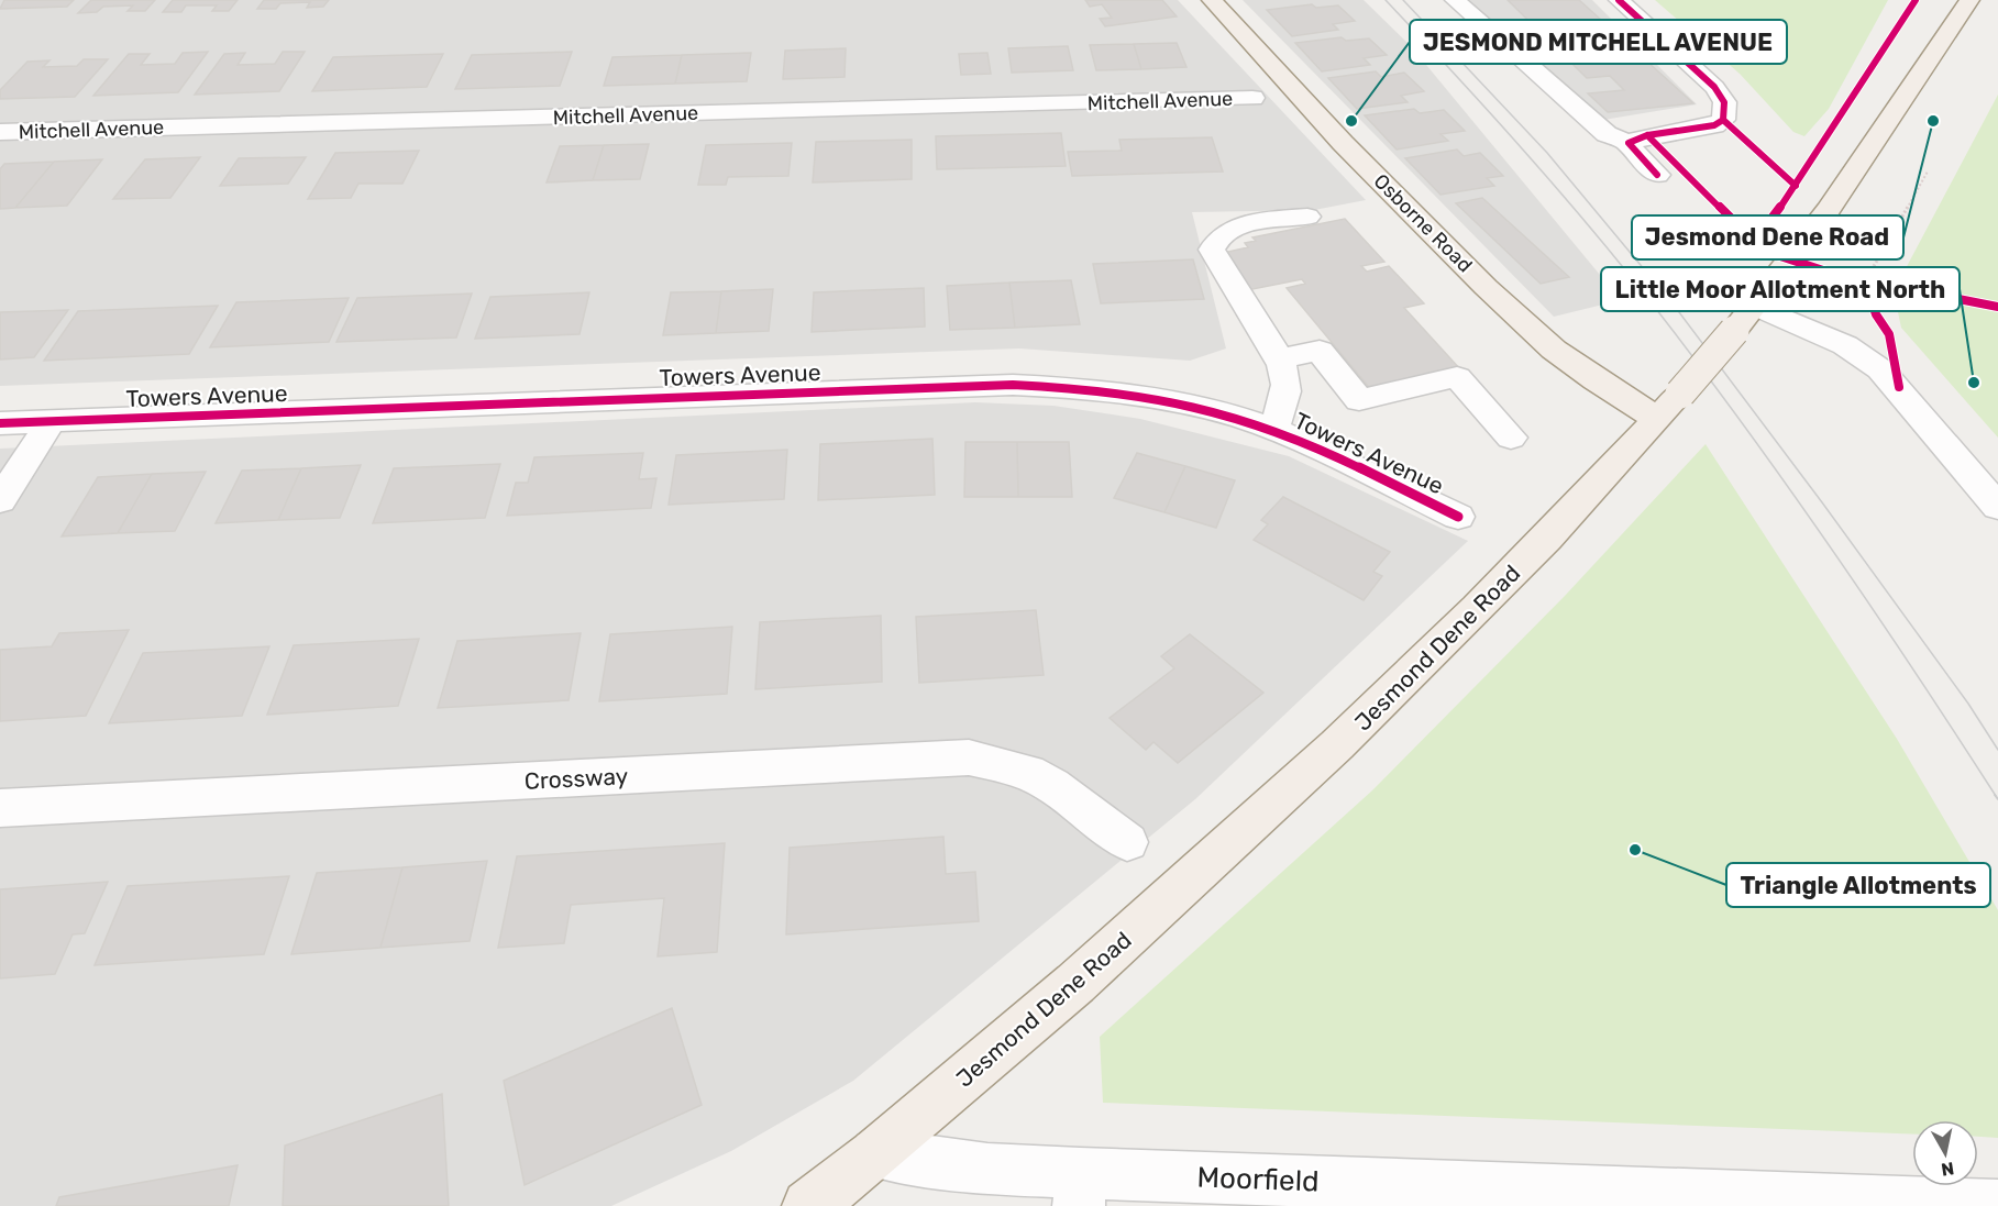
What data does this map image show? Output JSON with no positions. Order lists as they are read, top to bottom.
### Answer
{
  "streets": {
    "main road": ["Osborne Road", "Jesmond Dene Road"],
    "street": [
      "Mitchell Avenue",
      "Towers Avenue",
      "Crossway",
      "Moorfield"
    ]
  },
  "crossings": [
    ["Osborne Road", "Jesmond Dene Road"],
    ["Jesmond Dene Road", "Moorfield"]
  ],
  "places": [
    "JESMOND MITCHELL AVENUE",
    "Jesmond Dene Road",
    "Little Moor Allotment North",
    "Triangle Allotments"
  ],
  "north": "bottom"
}
